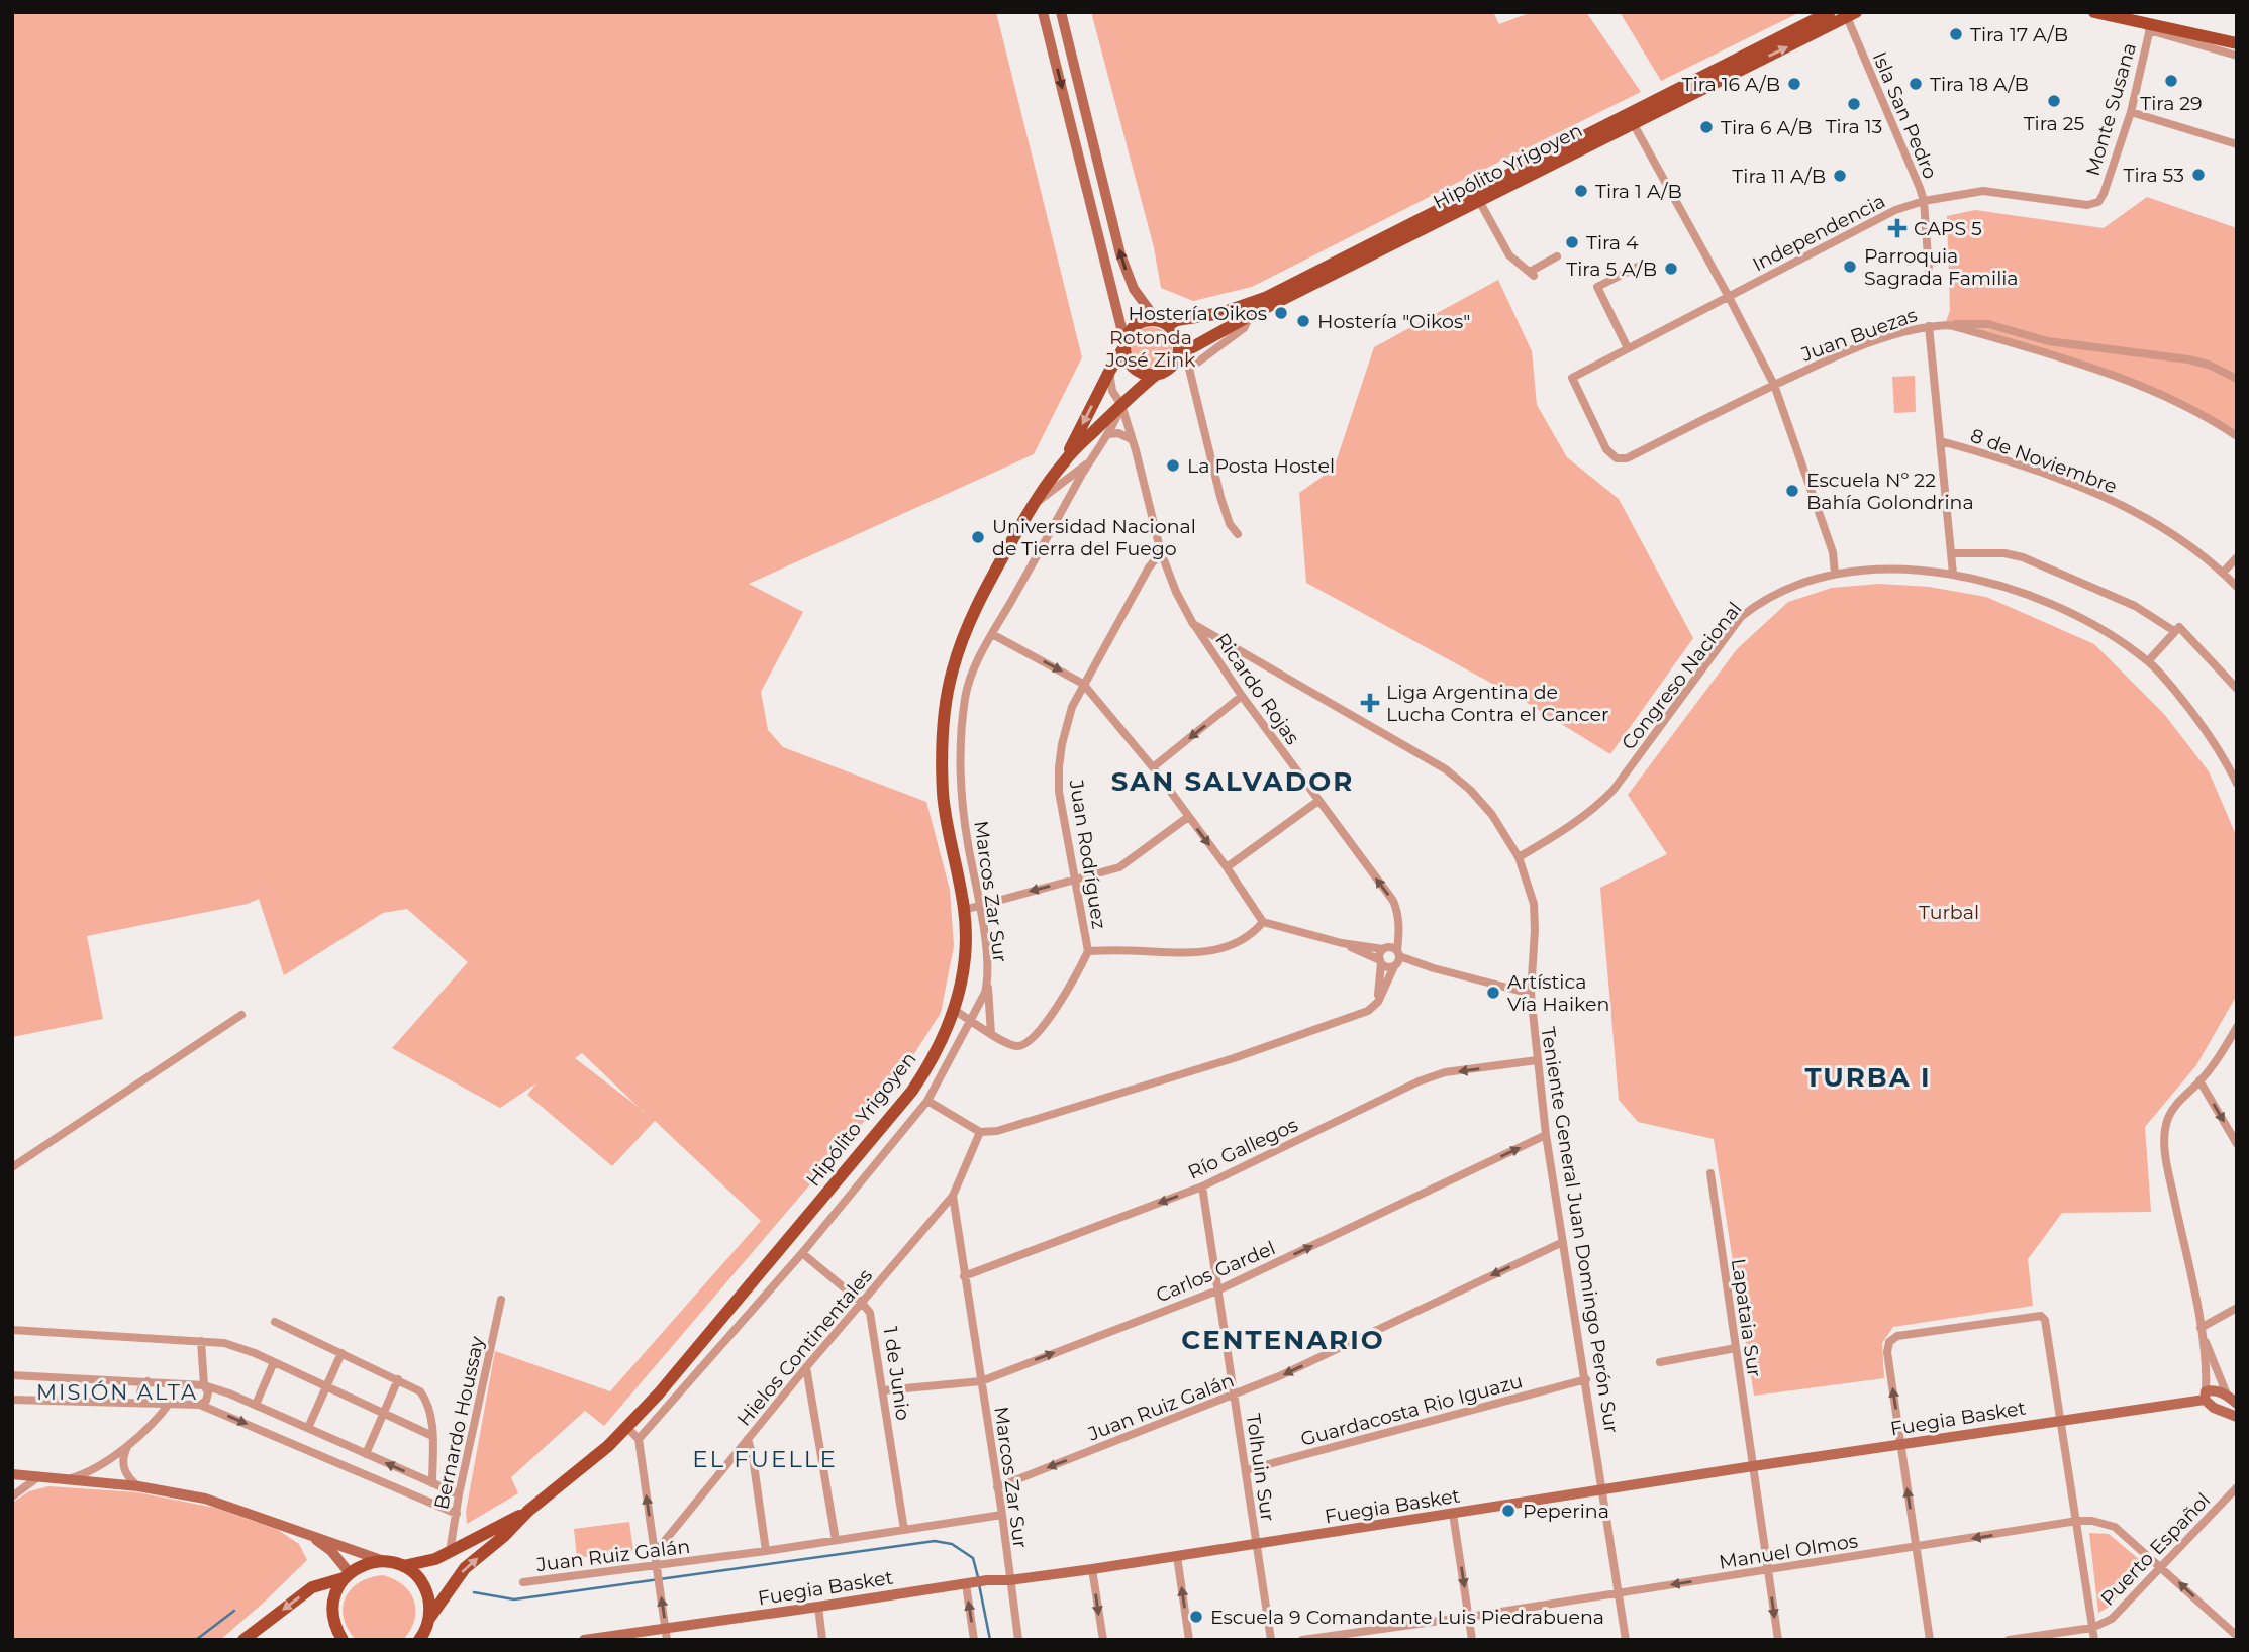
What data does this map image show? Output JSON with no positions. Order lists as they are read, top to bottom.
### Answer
{
  "streets": {
    "main road": ["Hipólito Yrigoyen", "Fuegia Basket"],
    "street": [
      "Monte Susana",
      "Isla San Pedro",
      "Independencia",
      "Juan Buezas",
      "8 de Noviembre",
      "Congreso Nacional",
      "Ricardo Rojas",
      "Juan Rodríguez",
      "Marcos Zar Sur",
      "Río Gallegos",
      "Teniente General Juan Domingo Perón Sur",
      "Carlos Gardel",
      "Lapataia Sur",
      "Hielos Continentales",
      "1 de Junio",
      "Juan Ruiz Galán",
      "Guardacosta Rio Iguazu",
      "Bernardo Houssay",
      "Tolhuin Sur",
      "Puerto Español",
      "Manuel Olmos"
    ]
  },
  "crossings": [
    ["Monte Susana", "Independencia"],
    ["Isla San Pedro", "Hipólito Yrigoyen"],
    ["Isla San Pedro", "Independencia"],
    ["Hipólito Yrigoyen", "Juan Rodríguez"],
    ["Hipólito Yrigoyen", "Marcos Zar Sur"],
    ["Independencia", "Juan Buezas"],
    ["Congreso Nacional", "Teniente General Juan Domingo Perón Sur"],
    ["Ricardo Rojas", "Teniente General Juan Domingo Perón Sur"],
    ["Juan Rodríguez", "Marcos Zar Sur"],
    ["Marcos Zar Sur", "Río Gallegos"],
    ["Marcos Zar Sur", "Carlos Gardel"],
    ["Marcos Zar Sur", "Hielos Continentales"],
    ["Marcos Zar Sur", "1 de Junio"],
    ["Marcos Zar Sur", "Juan Ruiz Galán"],
    ["Marcos Zar Sur", "Fuegia Basket"],
    ["Río Gallegos", "Teniente General Juan Domingo Perón Sur"],
    ["Río Gallegos", "Tolhuin Sur"],
    ["Teniente General Juan Domingo Perón Sur", "Carlos Gardel"],
    ["Teniente General Juan Domingo Perón Sur", "Juan Ruiz Galán"],
    ["Teniente General Juan Domingo Perón Sur", "Guardacosta Rio Iguazu"],
    ["Teniente General Juan Domingo Perón Sur", "Fuegia Basket"],
    ["Teniente General Juan Domingo Perón Sur", "Manuel Olmos"],
    ["Carlos Gardel", "1 de Junio"],
    ["Carlos Gardel", "Tolhuin Sur"],
    ["Lapataia Sur", "Fuegia Basket"],
    ["Lapataia Sur", "Manuel Olmos"],
    ["Hielos Continentales", "1 de Junio"],
    ["1 de Junio", "Juan Ruiz Galán"],
    ["Juan Ruiz Galán", "Tolhuin Sur"],
    ["Guardacosta Rio Iguazu", "Tolhuin Sur"],
    ["Fuegia Basket", "Tolhuin Sur"],
    ["Puerto Español", "Manuel Olmos"]
  ],
  "one_way": [
    "Ricardo Rojas",
    "Río Gallegos",
    "Carlos Gardel",
    "Juan Ruiz Galán",
    "Manuel Olmos"
  ],
  "districts": [
    "SAN SALVADOR",
    "TURBA I",
    "CENTENARIO",
    "MISIÓN ALTA",
    "EL FUELLE"
  ],
  "parks": ["Rotonda José Zink", "Turbal"],
  "places": {
    "other": [
      "Tira 17 A/B",
      "Tira 29",
      "Tira 16 A/B",
      "Tira 18 A/B",
      "Tira 25",
      "Tira 13",
      "Tira 6 A/B",
      "Tira 53",
      "Tira 11 A/B",
      "Tira 1 A/B",
      "Tira 4",
      "Parroquia Sagrada Familia",
      "Tira 5 A/B",
      "Hostería Oikos",
      "Hostería \"Oikos\"",
      "La Posta Hostel",
      "Escuela Nº 22 Bahía Golondrina",
      "Universidad Nacional de Tierra del Fuego",
      "Artística Vía Haiken",
      "Peperina",
      "Escuela 9 Comandante Luis Piedrabuena"
    ],
    "health": ["CAPS 5", "Liga Argentina de Lucha Contra el Cancer"]
  }
}
